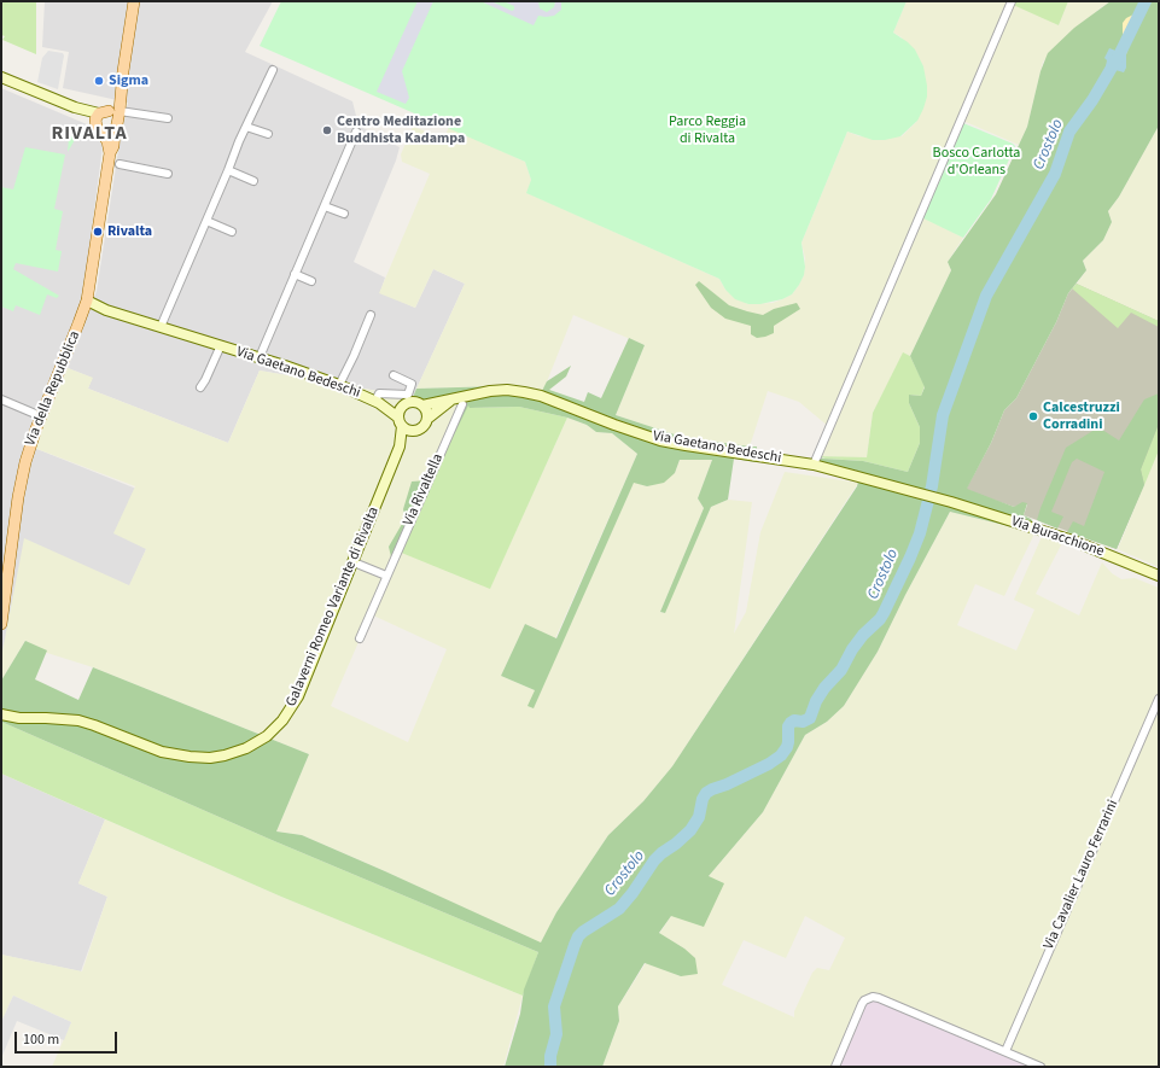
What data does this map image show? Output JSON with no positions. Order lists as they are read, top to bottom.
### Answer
{
  "streets": {
    "main road": [
      "Via Gaetano Bedeschi",
      "Via della Repubblica",
      "Via Buracchione",
      "Galaverni Romeo Variante di Rivalta"
    ],
    "street": ["Via Rivaltella", "Via Cavalier Lauro Ferrarini"]
  },
  "crossings": [
    ["Via Gaetano Bedeschi", "Via della Repubblica"],
    ["Via Gaetano Bedeschi", "Via Rivaltella"],
    ["Via Gaetano Bedeschi", "Via Buracchione"],
    ["Via Gaetano Bedeschi", "Galaverni Romeo Variante di Rivalta"]
  ],
  "districts": ["RIVALTA"],
  "water": ["Crostolo"],
  "parks": ["Parco Reggia di Rivalta", "Bosco Carlotta d'Orleans"],
  "places": [
    "Sigma",
    "Centro Meditazione Buddhista Kadampa",
    "Rivalta",
    "Calcestruzzi Corradini"
  ],
  "scale_bar": "100 m"
}
